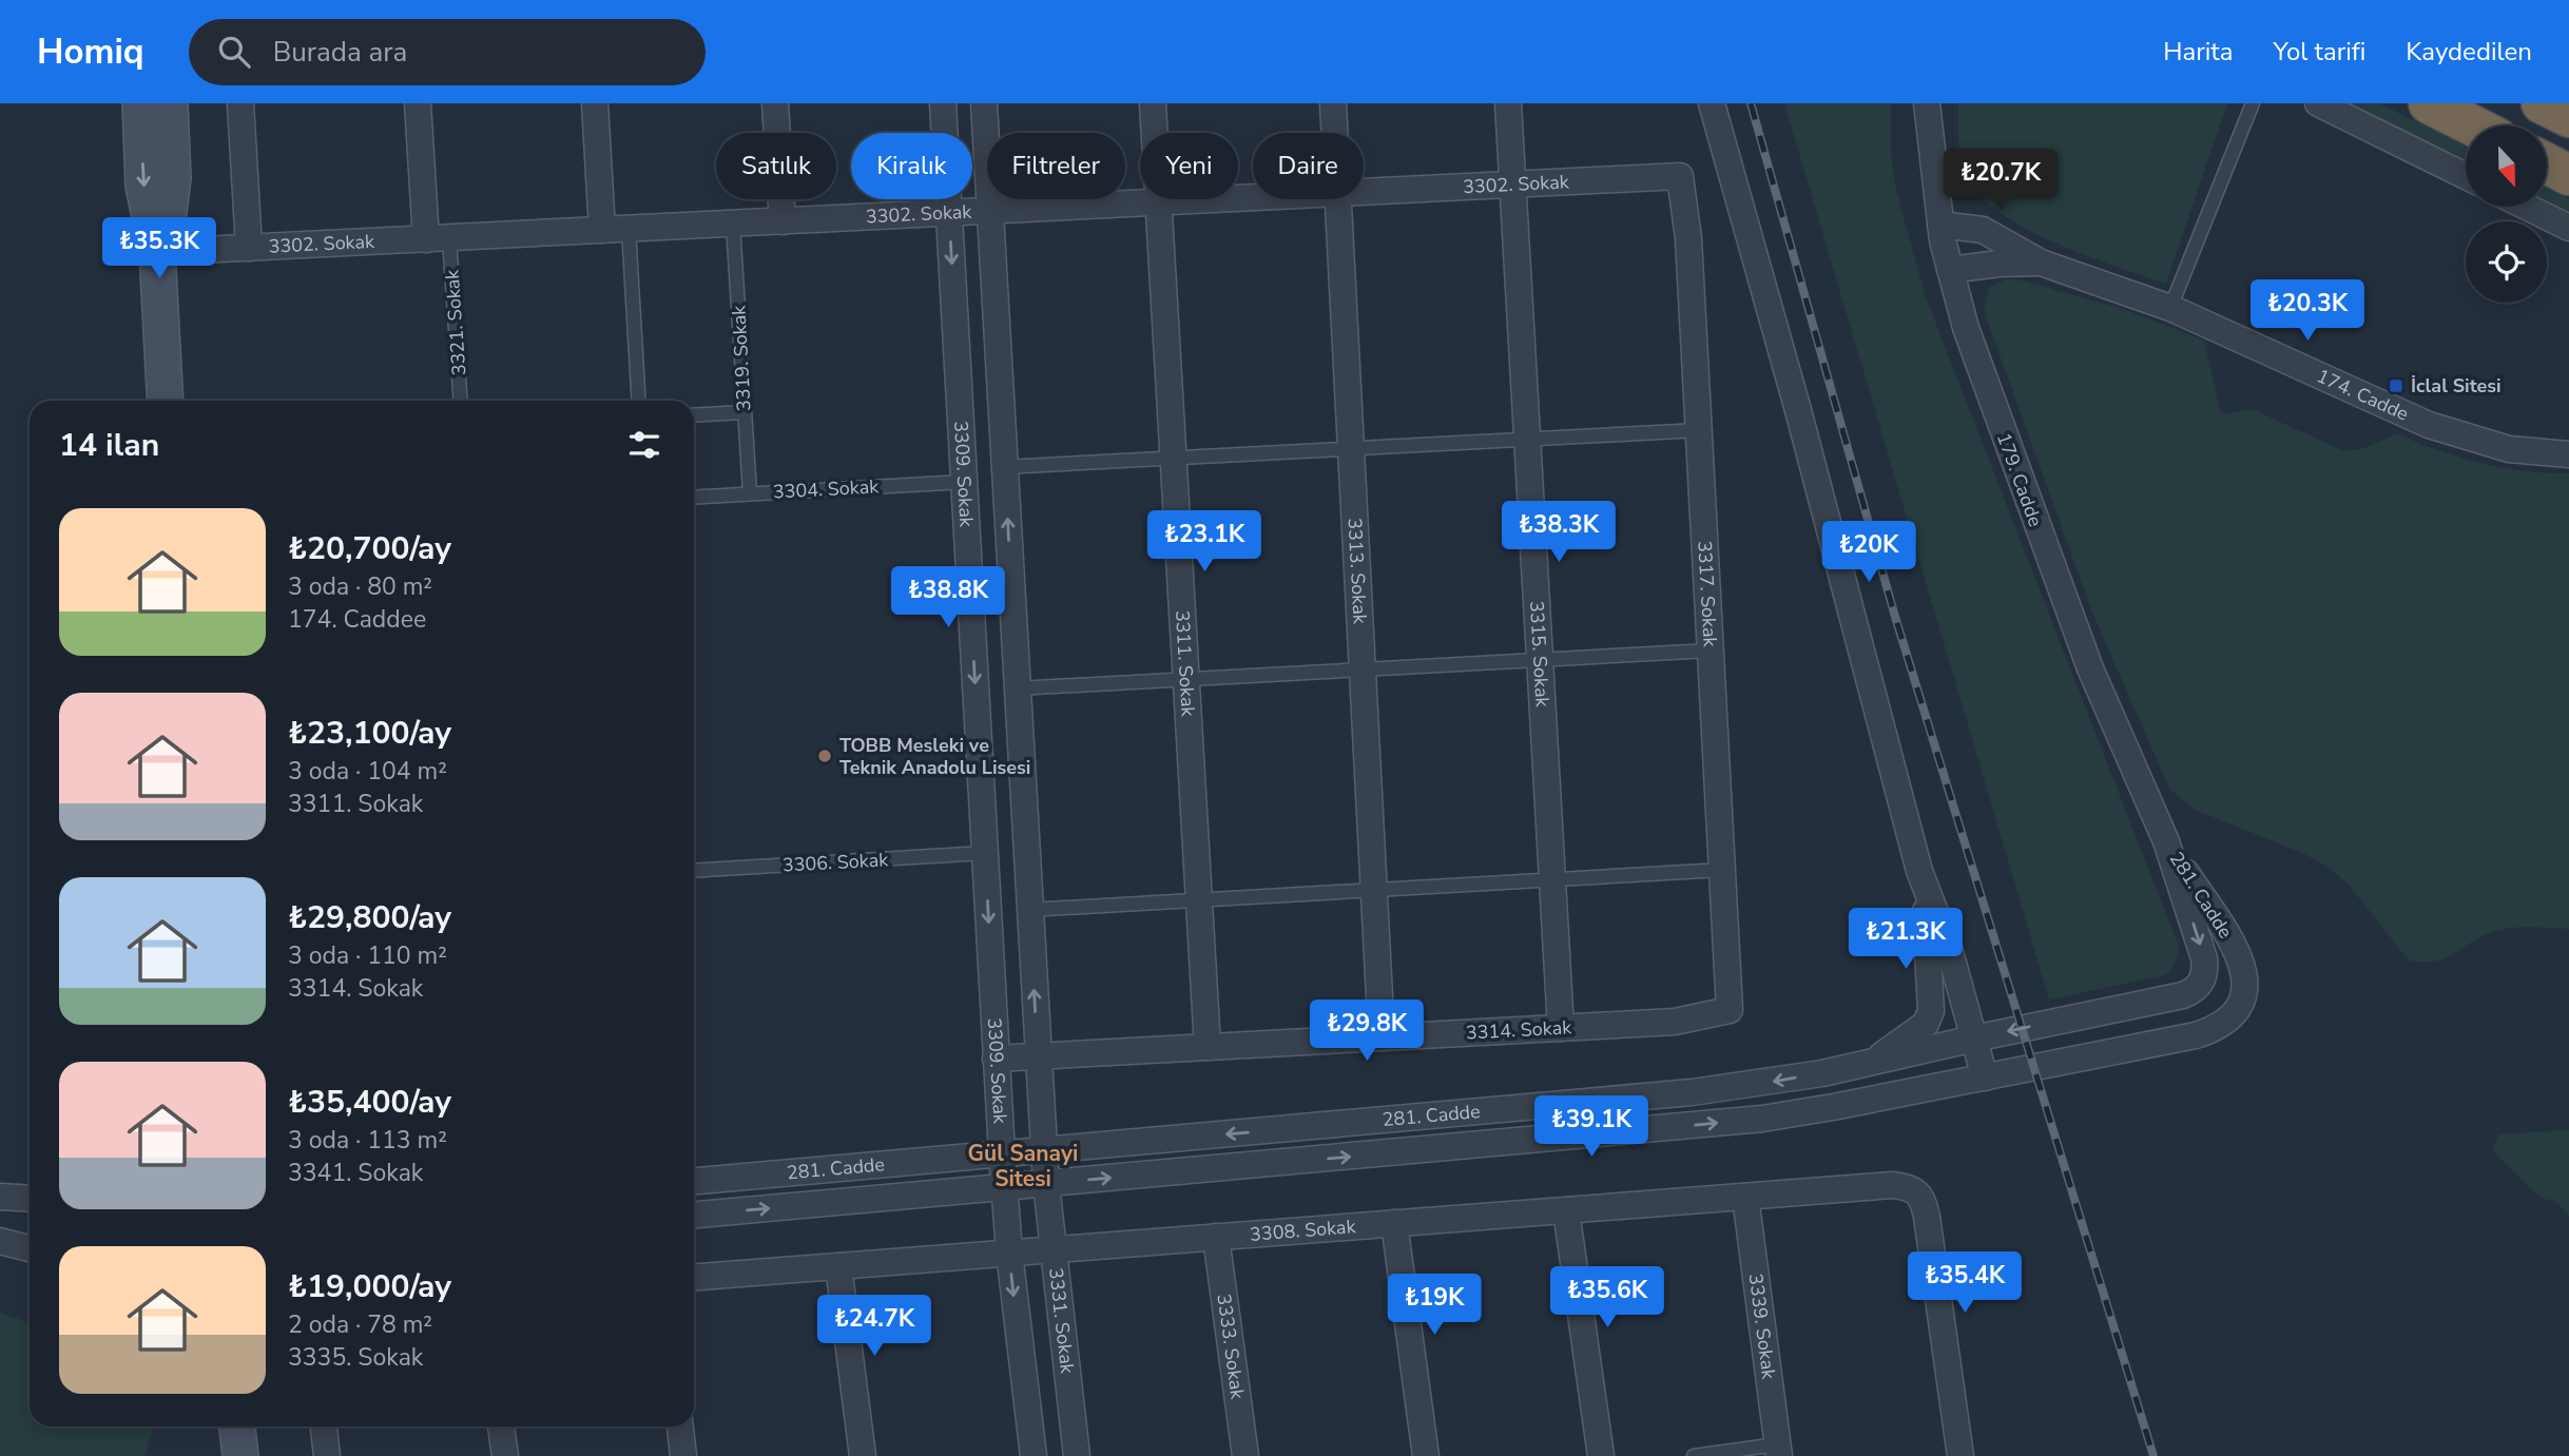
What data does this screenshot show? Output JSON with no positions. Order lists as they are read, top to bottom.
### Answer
{
  "streets": {
    "street": [
      "3302. Sokak",
      "174. Cadde",
      "3309. Sokak",
      "179. Cadde",
      "3313. Sokak",
      "3317. Sokak",
      "3315. Sokak",
      "3311. Sokak",
      "281. Cadde",
      "3314. Sokak",
      "3308. Sokak",
      "3331. Sokak",
      "3339. Sokak",
      "3333. Sokak"
    ],
    "lane": [
      "3321. Sokak",
      "3319. Sokak",
      "3304. Sokak",
      "3306. Sokak"
    ]
  },
  "crossings": [
    ["3302. Sokak", "3321. Sokak"],
    ["3302. Sokak", "3319. Sokak"],
    ["3302. Sokak", "3309. Sokak"],
    ["3302. Sokak", "3317. Sokak"],
    ["3302. Sokak", "3315. Sokak"],
    ["3302. Sokak", "3311. Sokak"],
    ["3319. Sokak", "3304. Sokak"],
    ["3309. Sokak", "3304. Sokak"],
    ["3309. Sokak", "3306. Sokak"],
    ["3309. Sokak", "281. Cadde"],
    ["3309. Sokak", "3314. Sokak"],
    ["179. Cadde", "281. Cadde"],
    ["3313. Sokak", "3314. Sokak"],
    ["3317. Sokak", "3314. Sokak"],
    ["3315. Sokak", "3314. Sokak"],
    ["3311. Sokak", "3314. Sokak"],
    ["281. Cadde", "3331. Sokak"],
    ["3308. Sokak", "3331. Sokak"],
    ["3308. Sokak", "3339. Sokak"],
    ["3308. Sokak", "3333. Sokak"]
  ],
  "districts": ["Gül Sanayi Sitesi"],
  "places": {
    "transit": ["İclal Sitesi"],
    "other": ["TOBB Mesleki ve Teknik Anadolu Lisesi"]
  },
  "north": "bottom",
  "page": {
    "header": "Homiq",
    "search": "Burada ara",
    "nav": ["Harita", "Yol tarifi", "Kaydedilen"],
    "chip": [
      "Satılık",
      "Kiralık",
      "Filtreler",
      "Yeni",
      "Daire"
    ],
    "price": [
      "₺20.7K",
      "₺35.3K",
      "₺20.3K",
      "₺38.3K",
      "₺23.1K",
      "₺20K",
      "₺38.8K",
      "₺21.3K",
      "₺29.8K",
      "₺39.1K",
      "₺35.4K",
      "₺35.6K",
      "₺19K",
      "₺24.7K"
    ],
    "heading": "14 ilan",
    "list": [
      {
        "name": "₺20,700/ay",
        "note": "3 oda · 80 m² · 174. Caddee"
      },
      {
        "name": "₺23,100/ay",
        "note": "3 oda · 104 m² · 3311. Sokak"
      },
      {
        "name": "₺29,800/ay",
        "note": "3 oda · 110 m² · 3314. Sokak"
      },
      {
        "name": "₺35,400/ay",
        "note": "3 oda · 113 m² · 3341. Sokak"
      },
      {
        "name": "₺19,000/ay",
        "note": "2 oda · 78 m² · 3335. Sokak"
      }
    ]
  }
}
